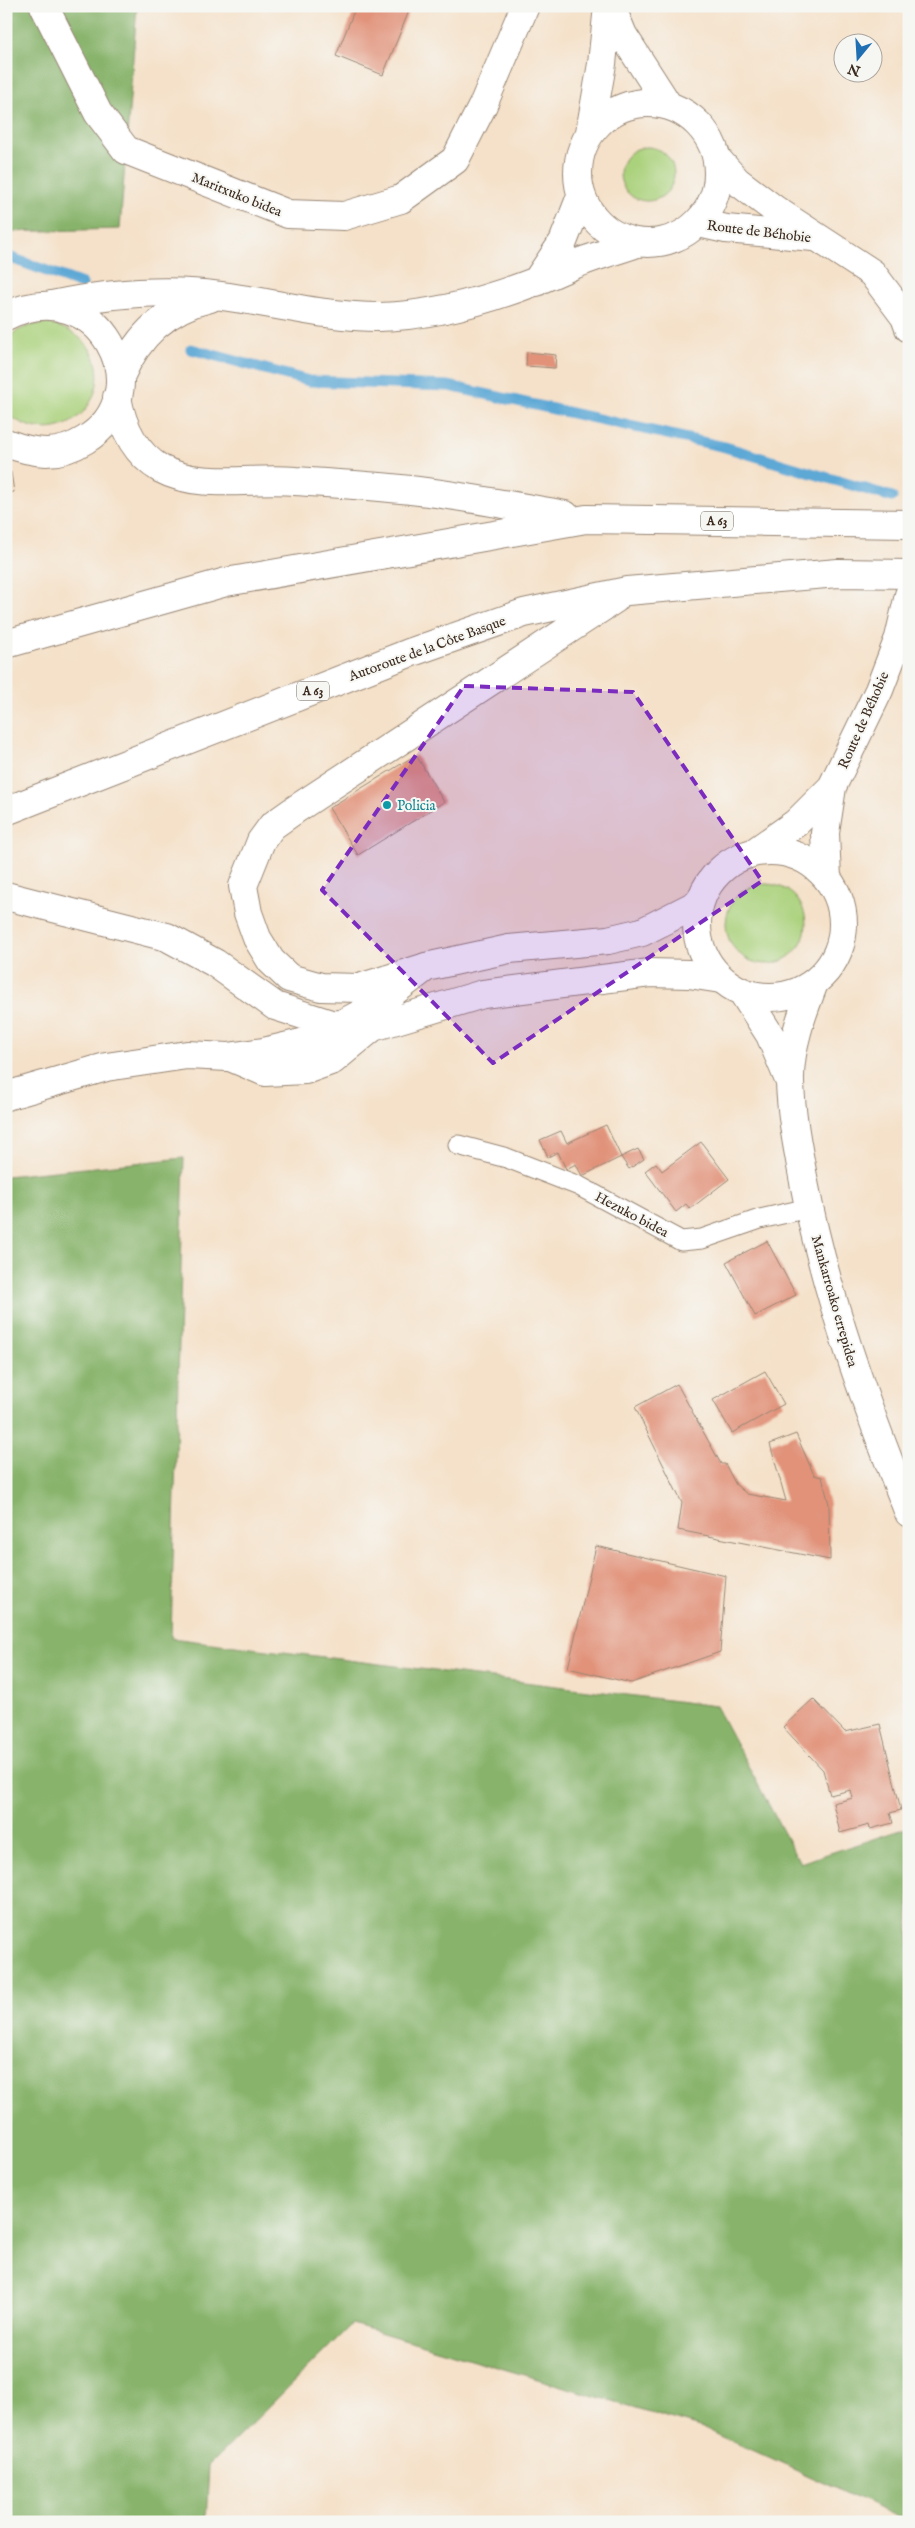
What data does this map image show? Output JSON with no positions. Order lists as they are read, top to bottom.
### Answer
{
  "streets": {
    "main road": [
      "Maritxuko bidea",
      "Route de Béhobie",
      "A 63",
      "Autoroute de la Côte Basque",
      "Mankarroako errepidea"
    ],
    "lane": ["Hezuko bidea"]
  },
  "crossings": [
    ["Route de Béhobie", "Mankarroako errepidea"],
    ["Hezuko bidea", "Mankarroako errepidea"]
  ],
  "places": ["Policia"],
  "north": "bottom"
}
